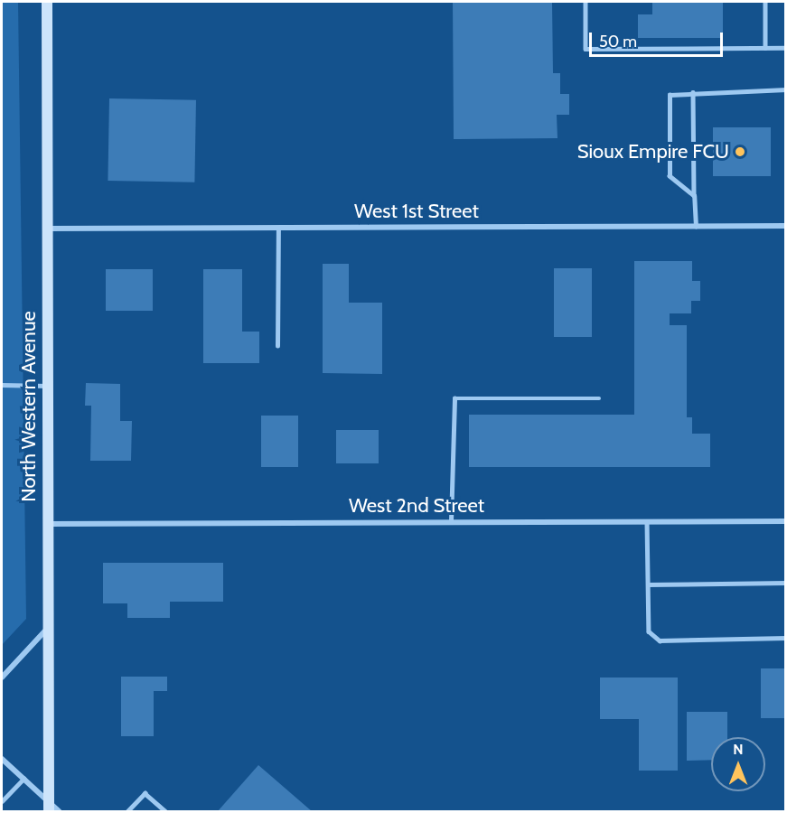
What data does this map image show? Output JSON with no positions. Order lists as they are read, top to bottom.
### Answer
{
  "streets": {
    "street": ["West 1st Street", "North Western Avenue", "West 2nd Street"]
  },
  "crossings": [
    ["West 1st Street", "North Western Avenue"],
    ["North Western Avenue", "West 2nd Street"]
  ],
  "places": ["Sioux Empire FCU"],
  "scale_bar": "50 m",
  "north": "top"
}
